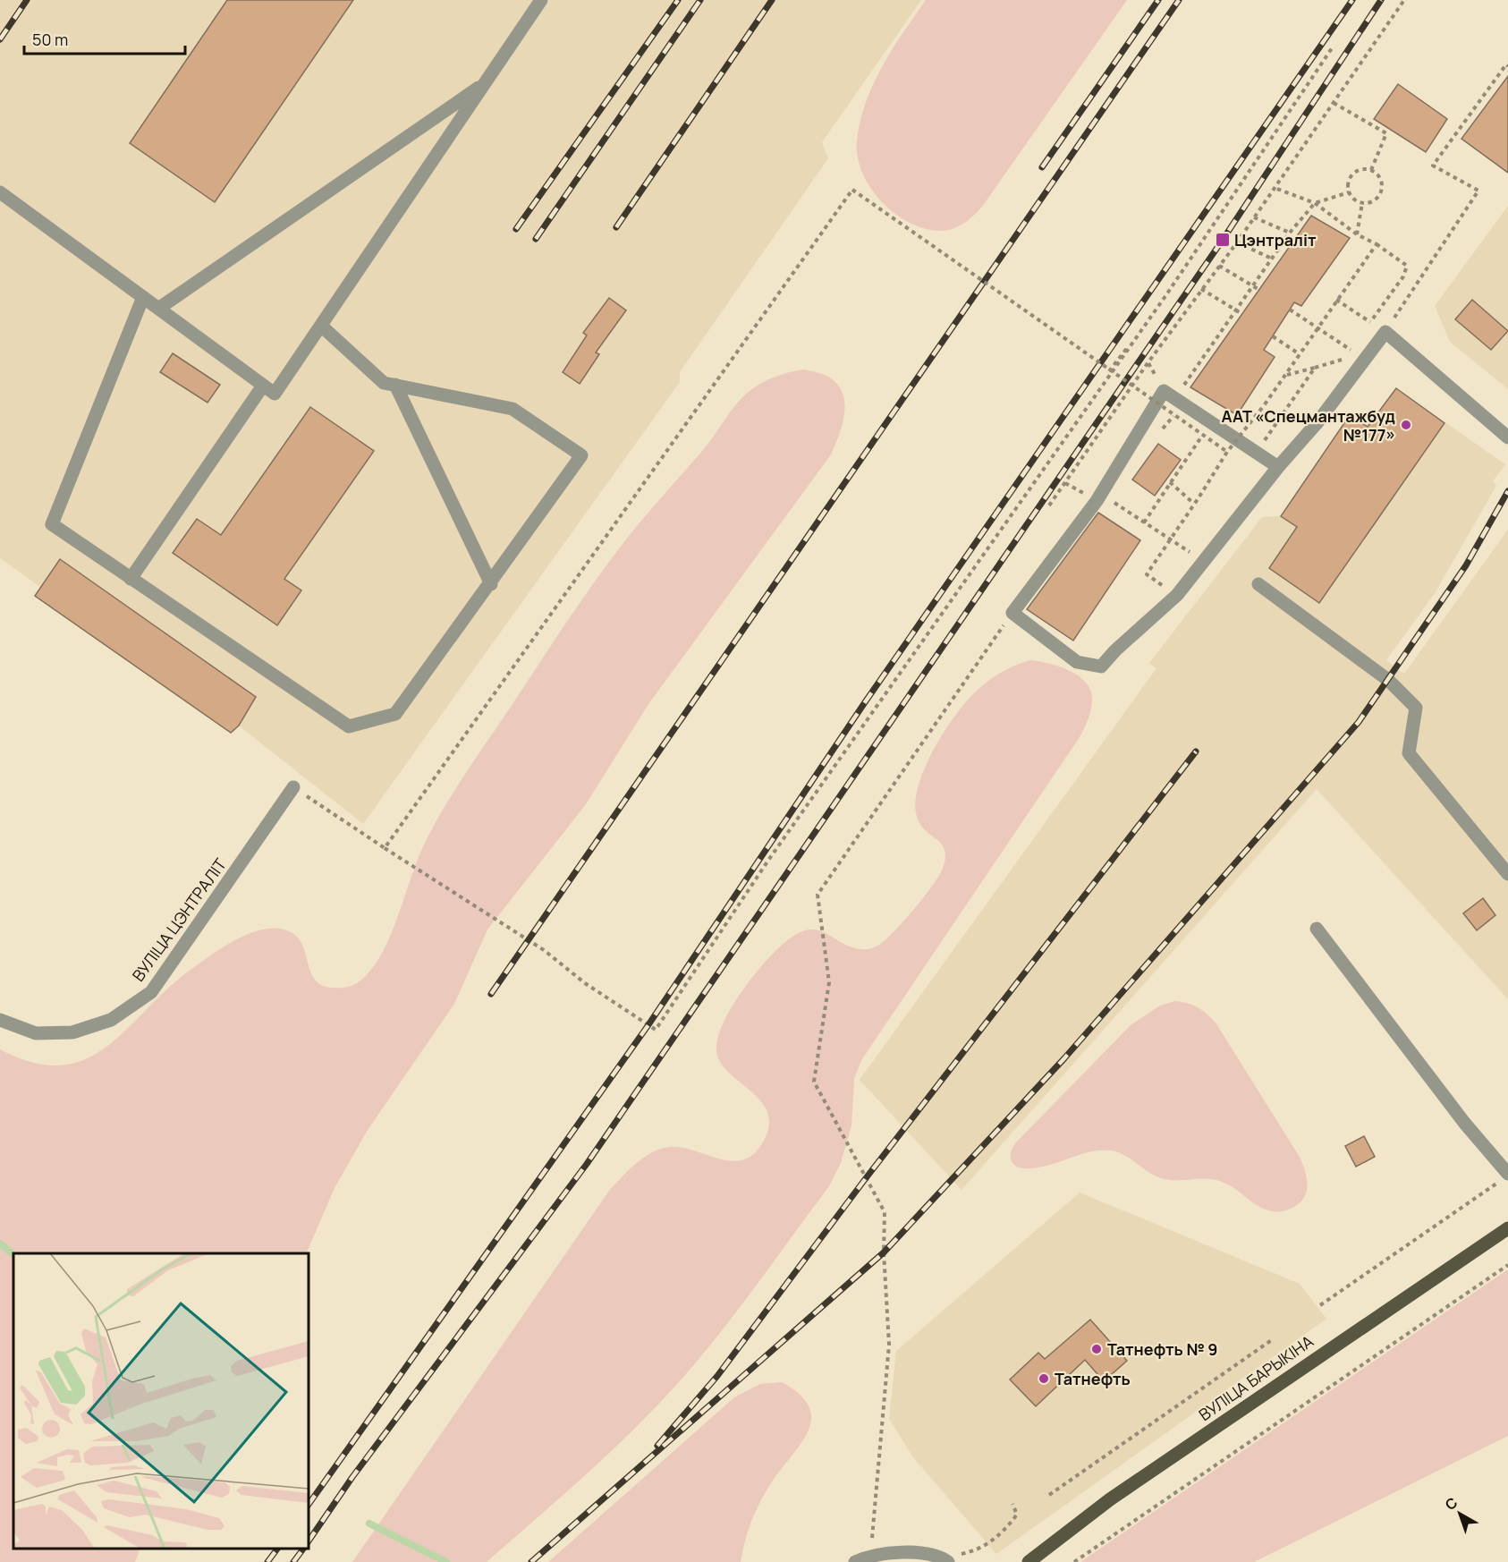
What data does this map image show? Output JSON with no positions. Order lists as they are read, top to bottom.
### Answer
{
  "streets": {
    "main road": ["ВУЛІЦА БАРЫКІНА"],
    "street": ["ВУЛІЦА ЦЭНТРАЛІТ"]
  },
  "places": {
    "transit": ["Цэнтраліт"],
    "other": ["ААТ «Спецмантажбуд №177»", "Татнефть № 9", "Татнефть"]
  },
  "scale_bar": "50 m",
  "north": "top left"
}
